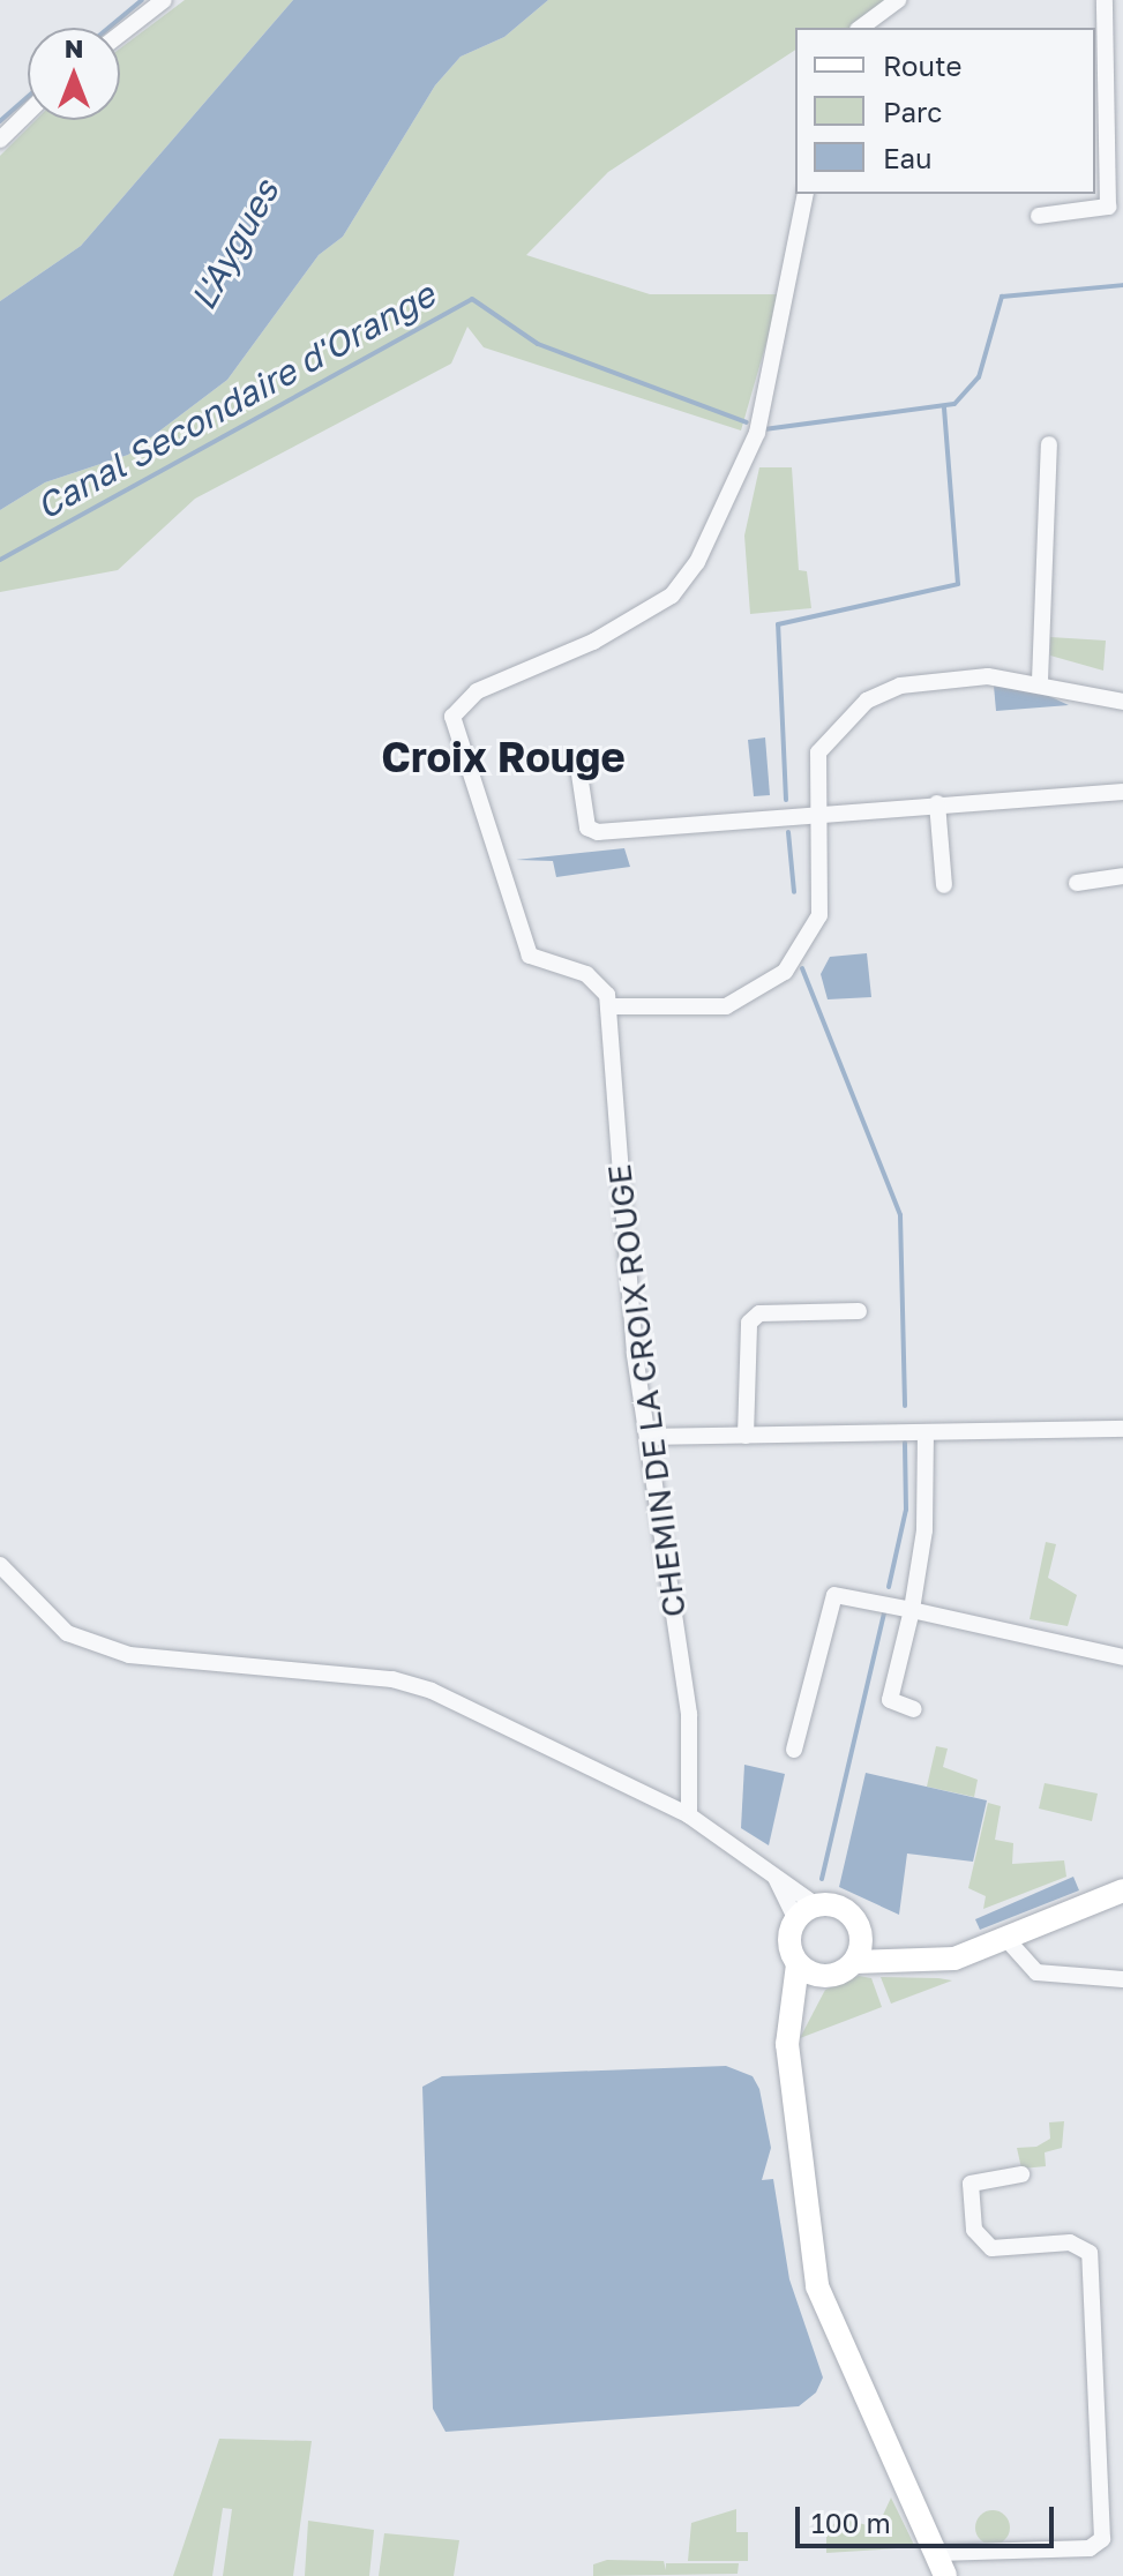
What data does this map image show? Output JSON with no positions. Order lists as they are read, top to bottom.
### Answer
{
  "streets": {
    "street": ["CHEMIN DE LA CROIX ROUGE"]
  },
  "districts": ["Croix Rouge"],
  "water": ["L'Aygues", "Canal Secondaire d'Orange"],
  "legend": ["Route", "Parc", "Eau"],
  "scale_bar": "100 m",
  "north": "top"
}
